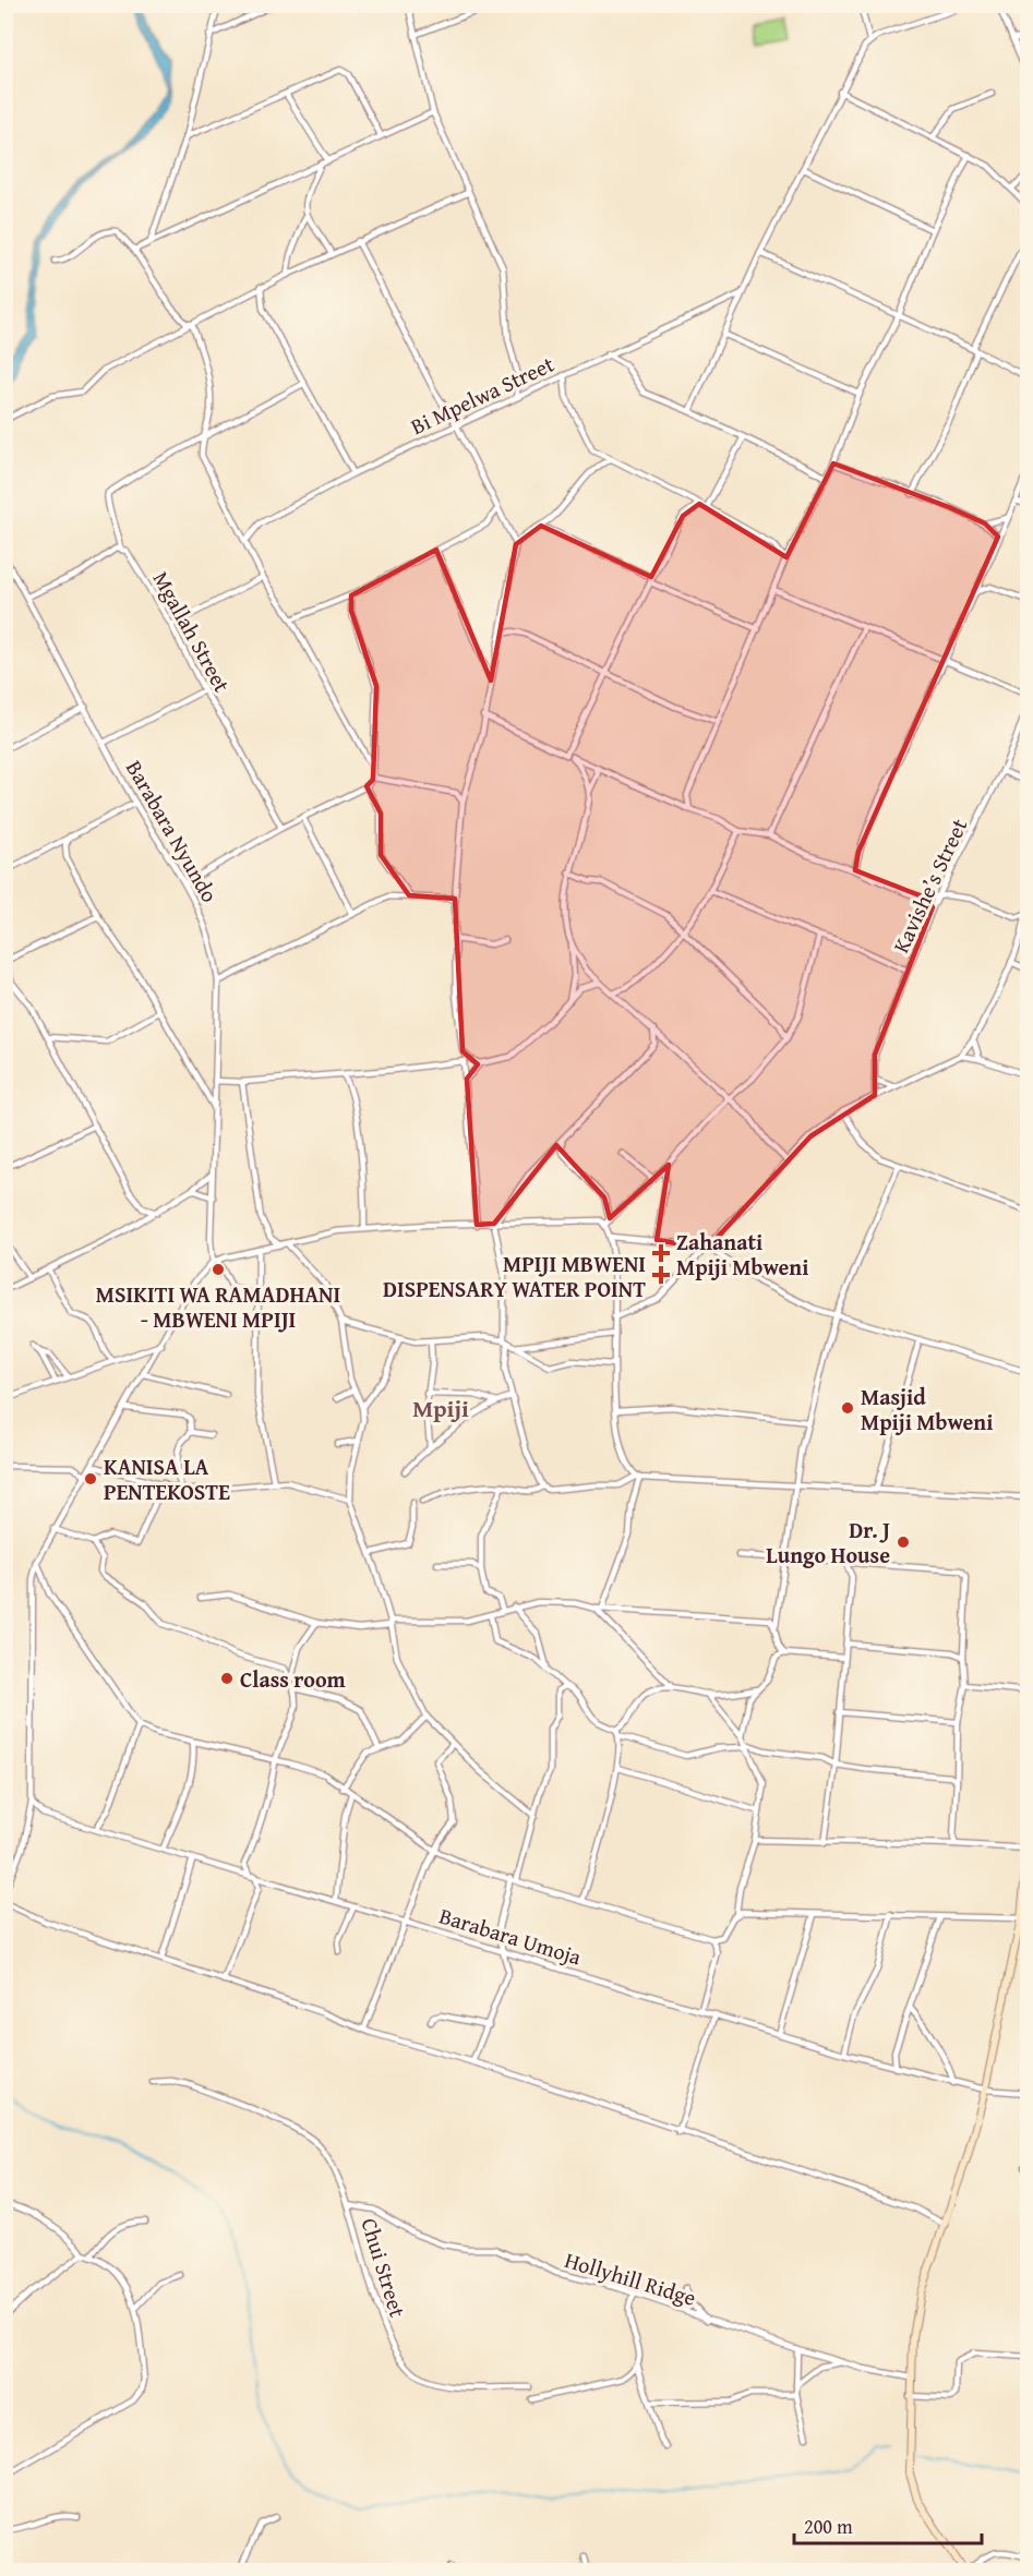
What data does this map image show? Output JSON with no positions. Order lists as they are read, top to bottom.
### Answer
{
  "streets": {
    "street": [
      "Bi Mpelwa Street",
      "Mgallah Street",
      "Barabara Nyundo",
      "Kavishe’s Street",
      "Barabara Umoja",
      "Chui Street",
      "Hollyhill Ridge"
    ]
  },
  "crossings": [
    ["Chui Street", "Hollyhill Ridge"]
  ],
  "districts": ["Mpiji"],
  "places": {
    "health": ["Zahanati Mpiji Mbweni", "MPIJI MBWENI DISPENSARY WATER POINT"],
    "other": [
      "MSIKITI WA RAMADHANI - MBWENI MPIJI",
      "Masjid Mpiji Mbweni",
      "KANISA LA PENTEKOSTE",
      "Dr. J Lungo House",
      "Class room"
    ]
  },
  "scale_bar": "200 m"
}
